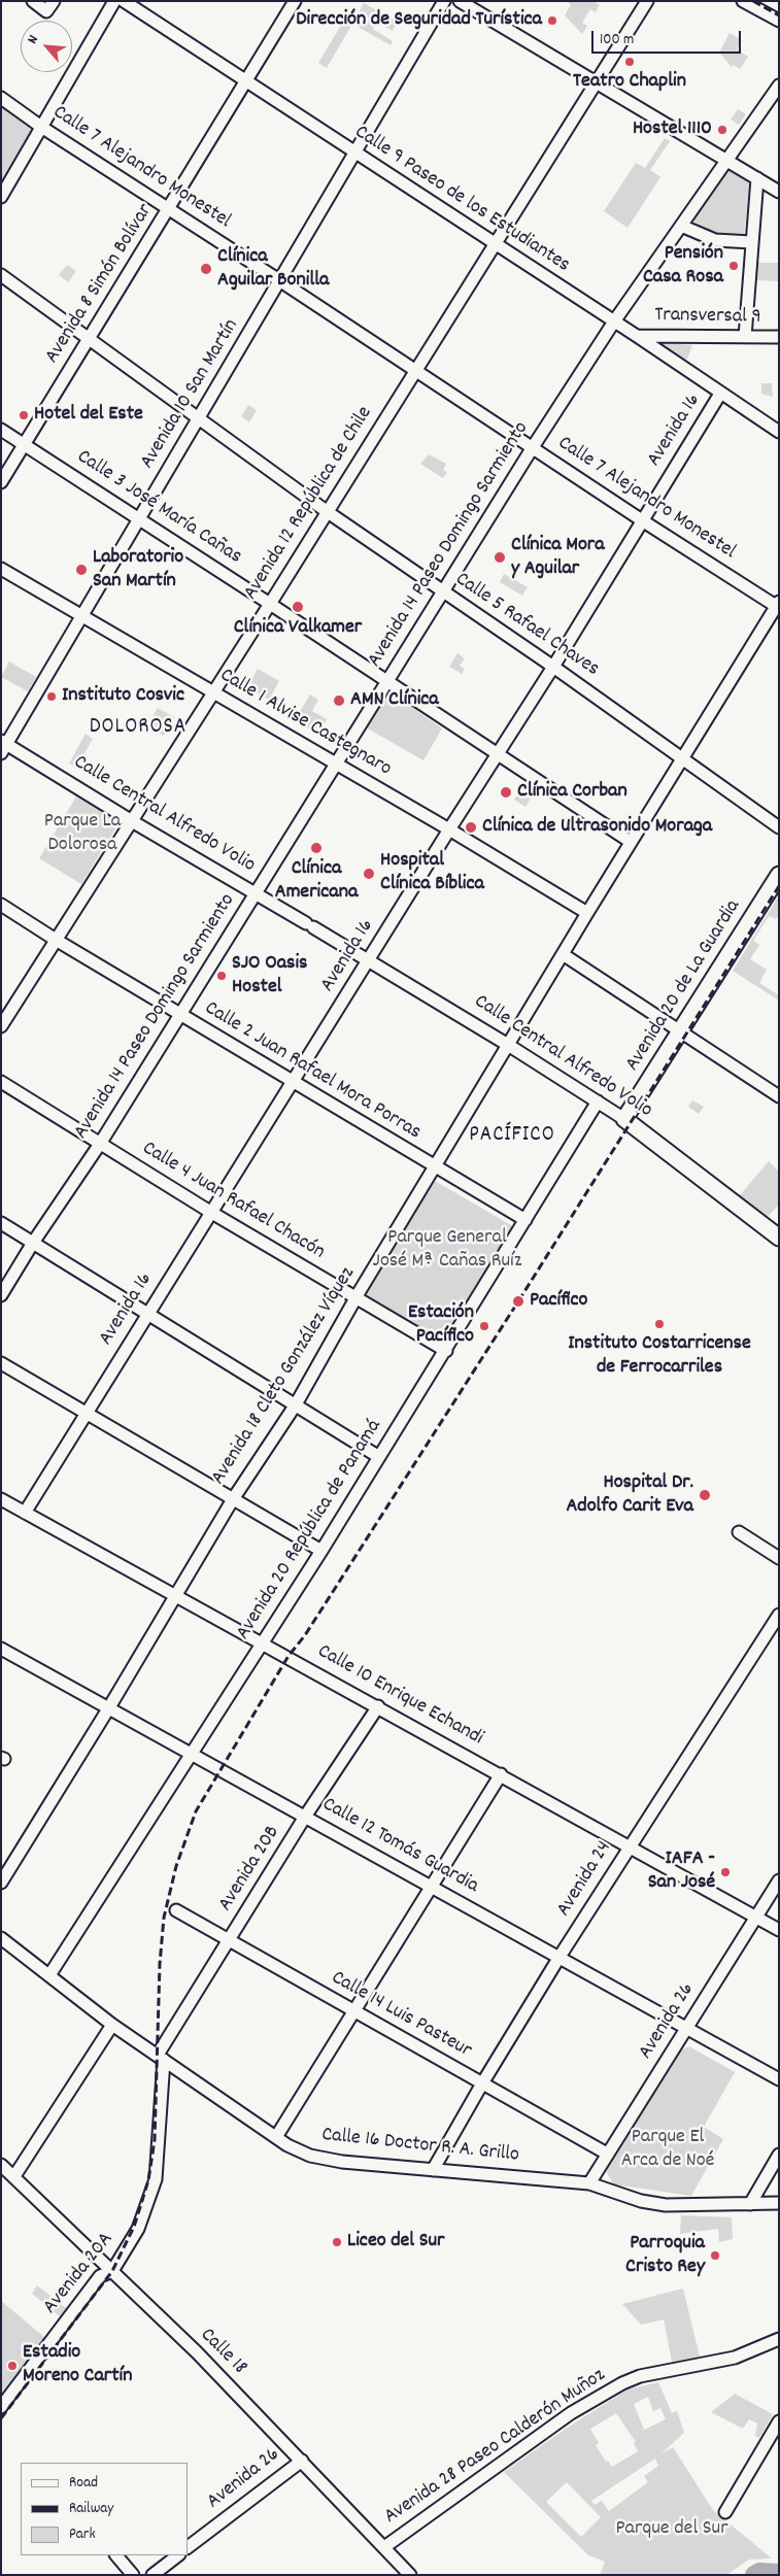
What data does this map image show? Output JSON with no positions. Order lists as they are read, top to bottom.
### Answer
{
  "streets": {
    "main road": ["Calle Central Alfredo Volio", "Avenida 20 de La Guardia"],
    "street": [
      "Calle 7 Alejandro Monestel",
      "Calle 9 Paseo de los Estudiantes",
      "Avenida 8 Simón Bolívar",
      "Transversal 9",
      "Avenida 10 San Martín",
      "Avenida 16",
      "Avenida 12 República de Chile",
      "Calle 3 José María Cañas",
      "Avenida 14 Paseo Domingo Sarmiento",
      "Calle 5 Rafael Chaves",
      "Calle 1 Alvise Castegnaro",
      "Calle 2 Juan Rafael Mora Porras",
      "Calle 4 Juan Rafael Chacón",
      "Avenida 18 Cleto González Víquez",
      "Avenida 20 República de Panamá",
      "Calle 10 Enrique Echandi",
      "Calle 12 Tomás Guardia",
      "Avenida 20B",
      "Avenida 24",
      "Calle 14 Luis Pasteur",
      "Avenida 26",
      "Calle 16 Doctor R. A. Grillo",
      "Avenida 20A",
      "Calle 18",
      "Avenida 28 Paseo Calderón Muñoz"
    ]
  },
  "crossings": [
    ["Calle 7 Alejandro Monestel", "Avenida 8 Simón Bolívar"],
    ["Calle 7 Alejandro Monestel", "Avenida 10 San Martín"],
    ["Calle 7 Alejandro Monestel", "Avenida 16"],
    ["Calle 7 Alejandro Monestel", "Avenida 12 República de Chile"],
    ["Calle 7 Alejandro Monestel", "Avenida 14 Paseo Domingo Sarmiento"],
    ["Calle 7 Alejandro Monestel", "Avenida 18 Cleto González Víquez"],
    ["Calle 9 Paseo de los Estudiantes", "Avenida 8 Simón Bolívar"],
    ["Calle 9 Paseo de los Estudiantes", "Transversal 9"],
    ["Calle 9 Paseo de los Estudiantes", "Avenida 10 San Martín"],
    ["Calle 9 Paseo de los Estudiantes", "Avenida 16"],
    ["Calle 9 Paseo de los Estudiantes", "Avenida 12 República de Chile"],
    ["Calle 9 Paseo de los Estudiantes", "Avenida 14 Paseo Domingo Sarmiento"],
    ["Avenida 8 Simón Bolívar", "Calle 3 José María Cañas"],
    ["Avenida 8 Simón Bolívar", "Calle 5 Rafael Chaves"],
    ["Avenida 10 San Martín", "Calle 3 José María Cañas"],
    ["Avenida 10 San Martín", "Calle 5 Rafael Chaves"],
    ["Avenida 10 San Martín", "Calle 1 Alvise Castegnaro"],
    ["Avenida 10 San Martín", "Calle Central Alfredo Volio"],
    ["Avenida 16", "Calle 3 José María Cañas"],
    ["Avenida 16", "Calle 5 Rafael Chaves"],
    ["Avenida 16", "Calle 1 Alvise Castegnaro"],
    ["Avenida 16", "Calle Central Alfredo Volio"],
    ["Avenida 16", "Calle 2 Juan Rafael Mora Porras"],
    ["Avenida 16", "Calle 4 Juan Rafael Chacón"],
    ["Avenida 16", "Calle 10 Enrique Echandi"],
    ["Avenida 12 República de Chile", "Calle 3 José María Cañas"],
    ["Avenida 12 República de Chile", "Calle 5 Rafael Chaves"],
    ["Avenida 12 República de Chile", "Calle 1 Alvise Castegnaro"],
    ["Avenida 12 República de Chile", "Calle Central Alfredo Volio"],
    ["Avenida 12 República de Chile", "Calle 2 Juan Rafael Mora Porras"],
    ["Calle 3 José María Cañas", "Avenida 14 Paseo Domingo Sarmiento"],
    ["Calle 3 José María Cañas", "Avenida 18 Cleto González Víquez"],
    ["Avenida 14 Paseo Domingo Sarmiento", "Calle 5 Rafael Chaves"],
    ["Avenida 14 Paseo Domingo Sarmiento", "Calle 1 Alvise Castegnaro"],
    ["Avenida 14 Paseo Domingo Sarmiento", "Calle Central Alfredo Volio"],
    ["Avenida 14 Paseo Domingo Sarmiento", "Calle 2 Juan Rafael Mora Porras"],
    ["Avenida 14 Paseo Domingo Sarmiento", "Calle 4 Juan Rafael Chacón"],
    ["Calle 5 Rafael Chaves", "Avenida 18 Cleto González Víquez"],
    ["Calle 1 Alvise Castegnaro", "Avenida 18 Cleto González Víquez"],
    ["Calle Central Alfredo Volio", "Avenida 20 de La Guardia"],
    ["Calle Central Alfredo Volio", "Avenida 18 Cleto González Víquez"],
    ["Calle Central Alfredo Volio", "Avenida 20 República de Panamá"],
    ["Calle 2 Juan Rafael Mora Porras", "Avenida 18 Cleto González Víquez"],
    ["Calle 2 Juan Rafael Mora Porras", "Avenida 20 República de Panamá"],
    ["Calle 4 Juan Rafael Chacón", "Avenida 18 Cleto González Víquez"],
    ["Calle 4 Juan Rafael Chacón", "Avenida 20 República de Panamá"],
    ["Avenida 18 Cleto González Víquez", "Calle 10 Enrique Echandi"],
    ["Avenida 18 Cleto González Víquez", "Calle 12 Tomás Guardia"],
    ["Avenida 20 República de Panamá", "Calle 10 Enrique Echandi"],
    ["Avenida 20 República de Panamá", "Calle 12 Tomás Guardia"],
    ["Avenida 20 República de Panamá", "Calle 16 Doctor R. A. Grillo"],
    ["Calle 10 Enrique Echandi", "Avenida 20B"],
    ["Calle 10 Enrique Echandi", "Avenida 24"],
    ["Calle 10 Enrique Echandi", "Avenida 26"],
    ["Calle 12 Tomás Guardia", "Avenida 20B"],
    ["Calle 12 Tomás Guardia", "Avenida 24"],
    ["Calle 12 Tomás Guardia", "Avenida 26"],
    ["Avenida 20B", "Calle 14 Luis Pasteur"],
    ["Avenida 20B", "Calle 16 Doctor R. A. Grillo"],
    ["Avenida 20B", "Avenida 20A"],
    ["Avenida 24", "Calle 14 Luis Pasteur"],
    ["Avenida 24", "Calle 16 Doctor R. A. Grillo"],
    ["Calle 14 Luis Pasteur", "Avenida 26"],
    ["Avenida 26", "Calle 16 Doctor R. A. Grillo"],
    ["Avenida 26", "Calle 18"],
    ["Calle 16 Doctor R. A. Grillo", "Avenida 20A"],
    ["Avenida 20A", "Calle 18"],
    ["Calle 18", "Avenida 28 Paseo Calderón Muñoz"]
  ],
  "districts": ["DOLOROSA", "PACÍFICO"],
  "parks": [
    "Parque La Dolorosa",
    "Parque General José Mª Cañas Ruíz",
    "Parque El Arca de Noé",
    "Parque del Sur"
  ],
  "places": [
    "Dirección de Seguridad Turística",
    "Teatro Chaplin",
    "Hostel 1110",
    "Pensión Casa Rosa",
    "Clínica Aguilar Bonilla",
    "Hotel del Este",
    "Clínica Mora y Aguilar",
    "Laboratorio San Martín",
    "Clínica Valkamer",
    "Instituto Cosvic",
    "AMN Clínica",
    "Clínica Corban",
    "Clínica de Ultrasonido Moraga",
    "Clínica Americana",
    "Hospital Clínica Bíblica",
    "SJO Oasis Hostel",
    "Pacífico",
    "Instituto Costarricense de Ferrocarriles",
    "Estación Pacífico",
    "Hospital Dr. Adolfo Carit Eva",
    "IAFA - San José",
    "Liceo del Sur",
    "Parroquia Cristo Rey",
    "Estadio Moreno Cartín"
  ],
  "legend": ["Road", "Railway", "Park"],
  "scale_bar": "100 m",
  "north": "top left"
}
